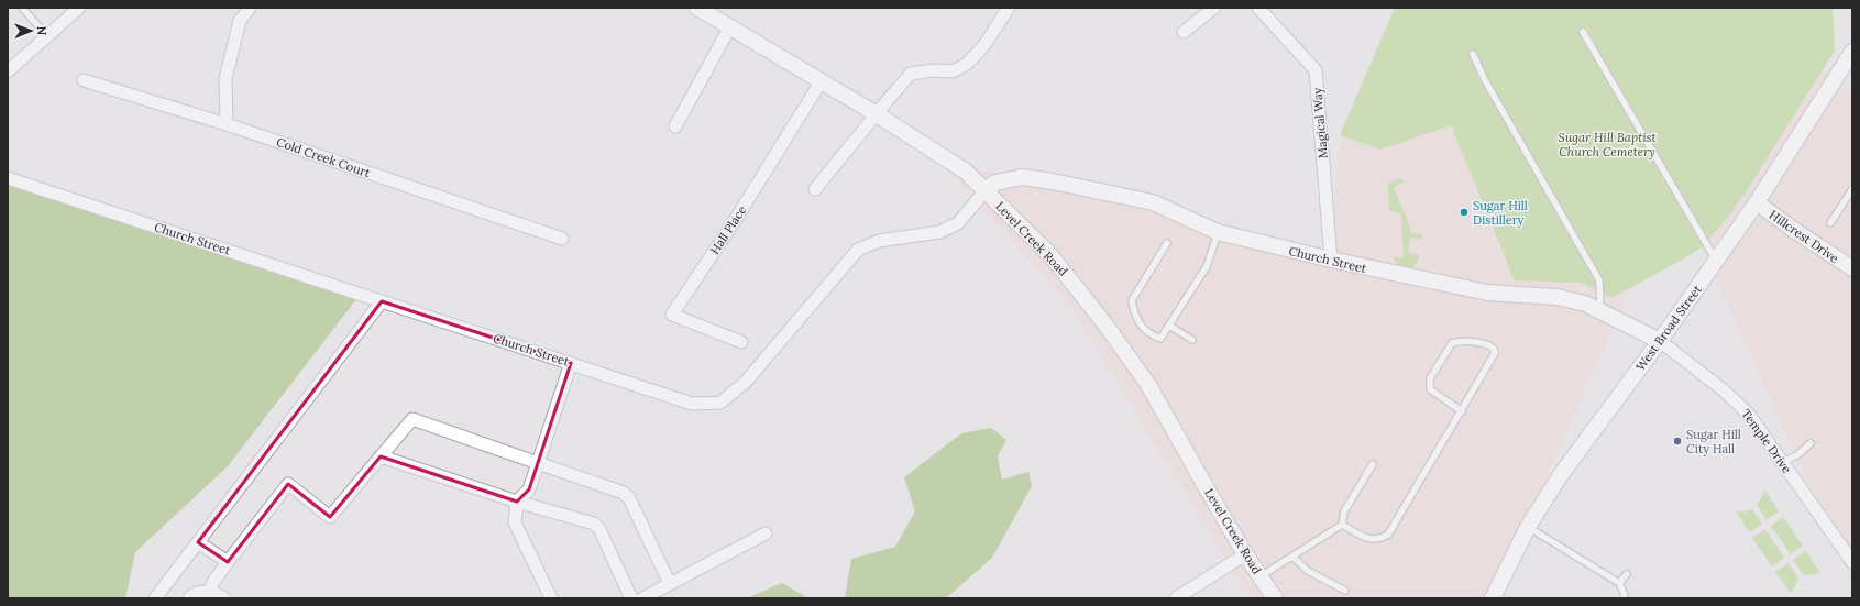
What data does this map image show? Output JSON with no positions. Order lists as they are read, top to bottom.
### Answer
{
  "streets": {
    "street": [
      "Magical Way",
      "Cold Creek Court",
      "Hall Place",
      "Hillcrest Drive",
      "Church Street",
      "Level Creek Road",
      "West Broad Street",
      "Temple Drive"
    ]
  },
  "crossings": [
    ["Magical Way", "Church Street"],
    ["Hall Place", "Level Creek Road"],
    ["Hillcrest Drive", "West Broad Street"],
    ["Church Street", "Level Creek Road"],
    ["Church Street", "West Broad Street"],
    ["Church Street", "Temple Drive"],
    ["West Broad Street", "Temple Drive"]
  ],
  "parks": ["Sugar Hill Baptist Church Cemetery"],
  "places": ["Sugar Hill Distillery", "Sugar Hill City Hall"],
  "north": "right"
}
